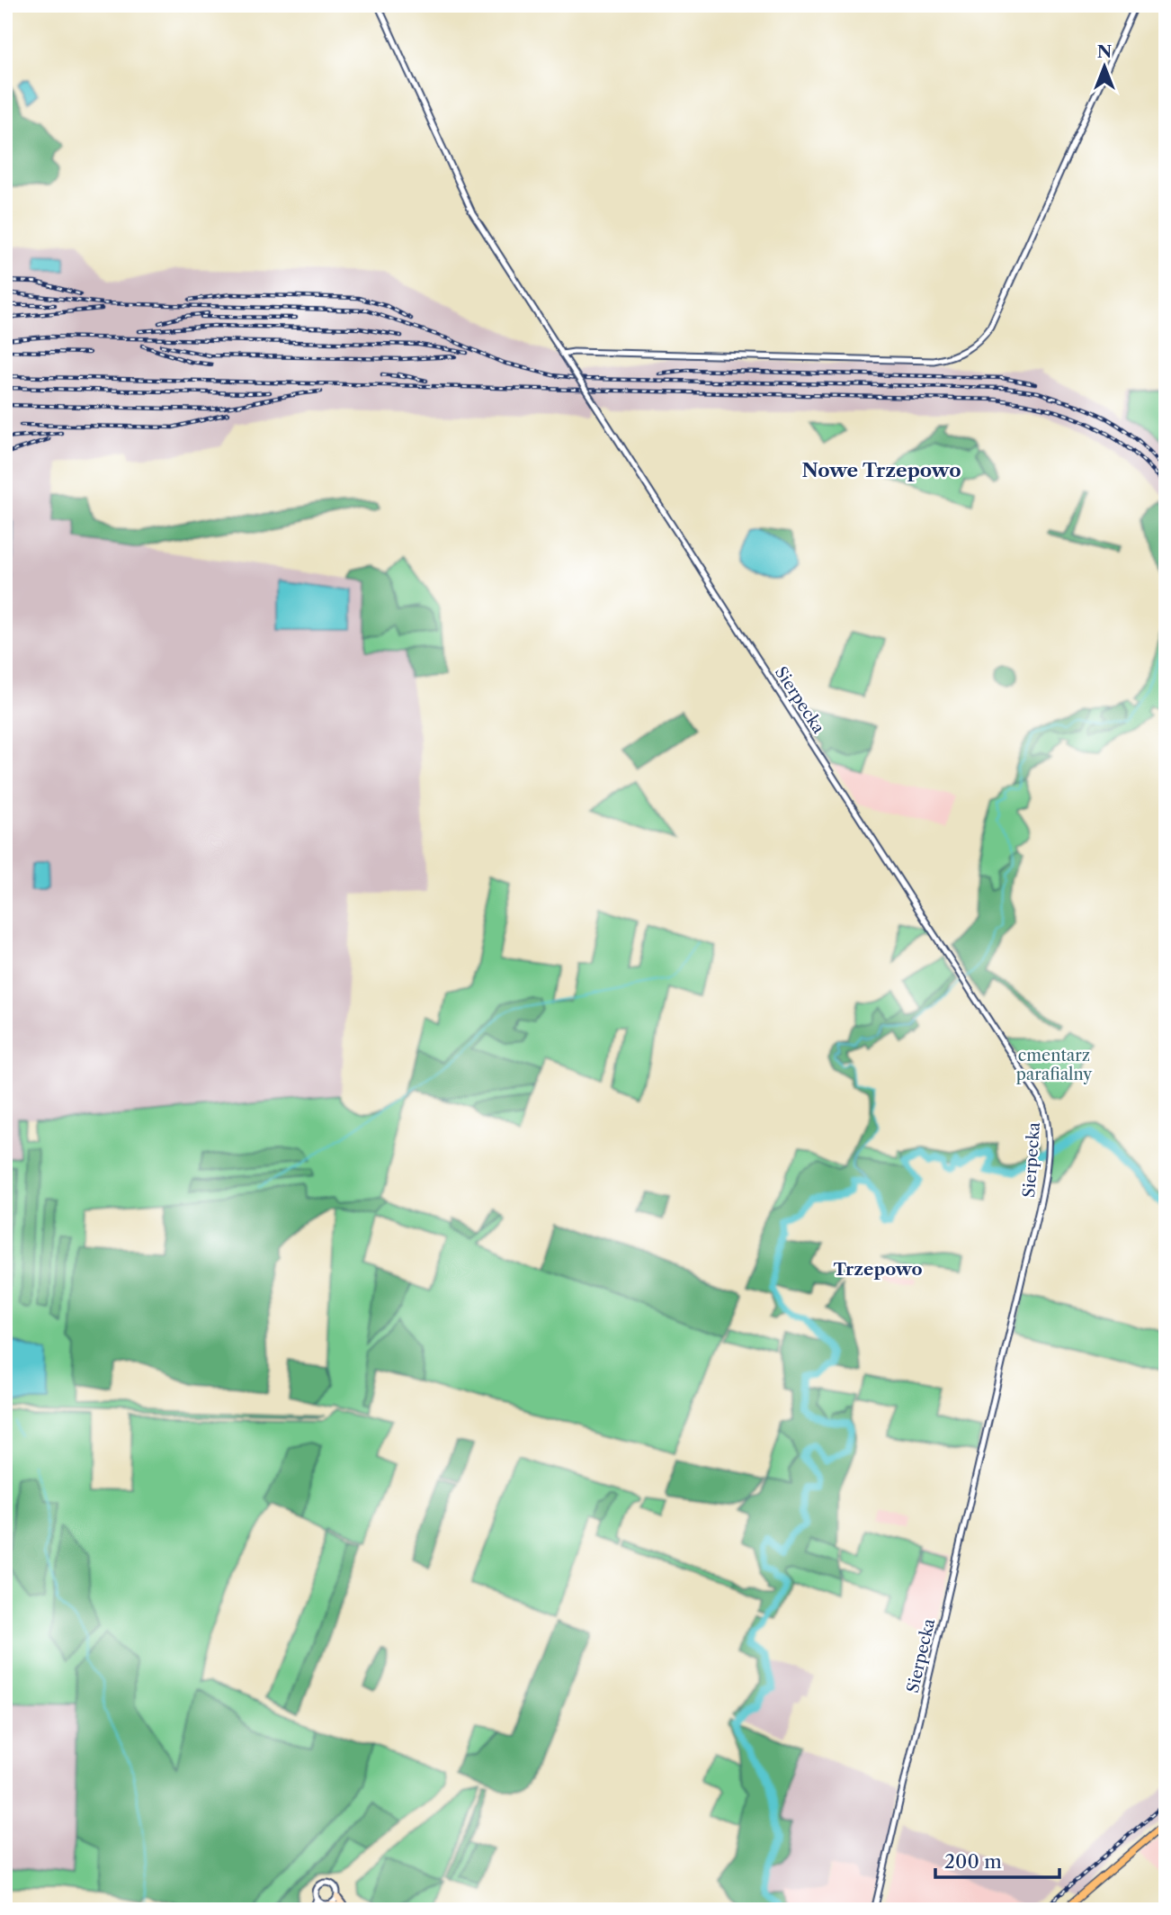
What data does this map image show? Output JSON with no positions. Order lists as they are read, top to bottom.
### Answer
{
  "streets": {
    "street": ["Sierpecka"]
  },
  "districts": ["Nowe Trzepowo", "Trzepowo"],
  "parks": ["cmentarz parafialny"],
  "scale_bar": "200 m",
  "north": "top"
}
